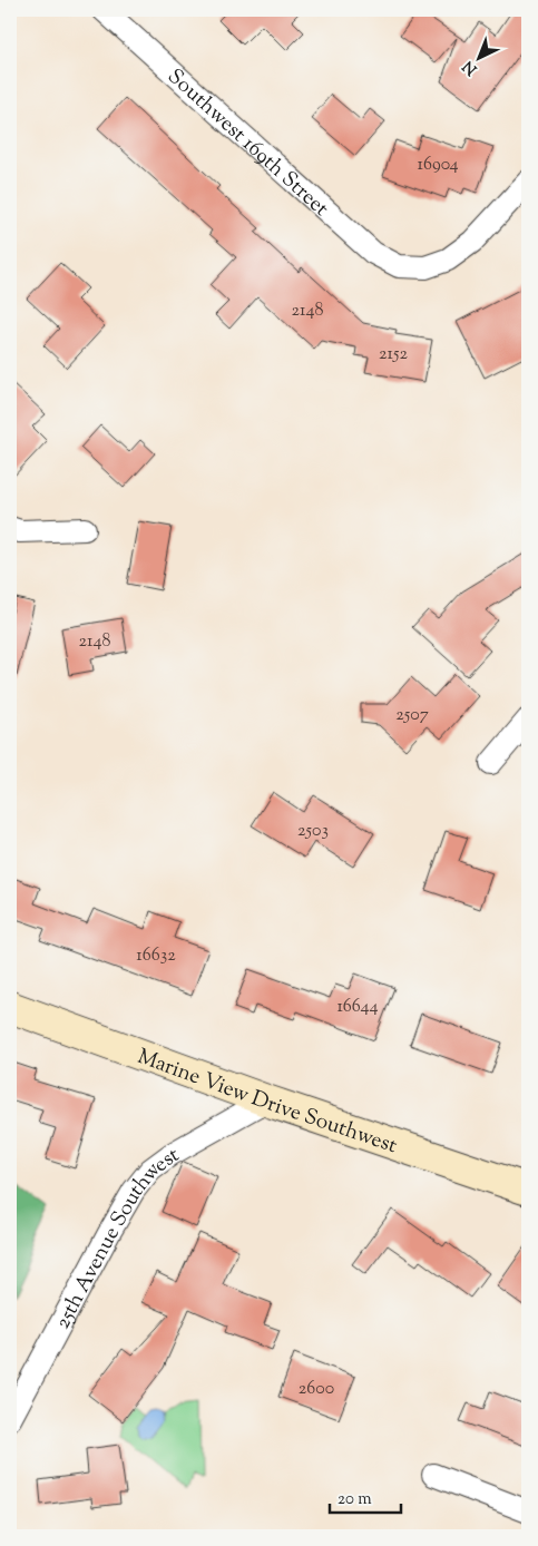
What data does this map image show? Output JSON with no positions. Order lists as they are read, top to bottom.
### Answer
{
  "streets": {
    "street": ["Southwest 169th Street", "Marine View Drive Southwest", "25th Avenue Southwest"]
  },
  "crossings": [
    ["Marine View Drive Southwest", "25th Avenue Southwest"]
  ],
  "house_numbers": [
    "16904",
    "2148",
    "2152",
    "2148",
    "2507",
    "2503",
    "16632",
    "16644",
    "2600"
  ],
  "scale_bar": "20 m",
  "north": "bottom left"
}
